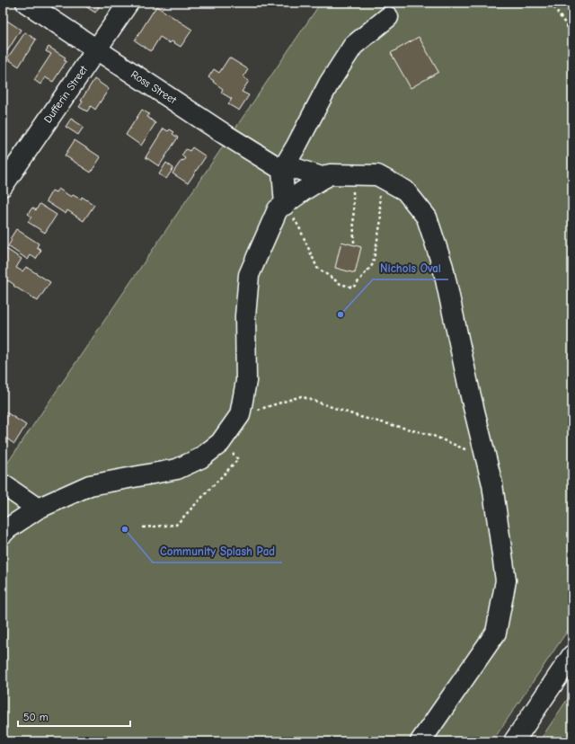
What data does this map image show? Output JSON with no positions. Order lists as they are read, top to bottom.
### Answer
{
  "streets": {
    "street": ["Ross Street", "Dufferin Street"]
  },
  "crossings": [
    ["Ross Street", "Dufferin Street"]
  ],
  "places": ["Nichols Oval", "Community Splash Pad"],
  "scale_bar": "50 m"
}
